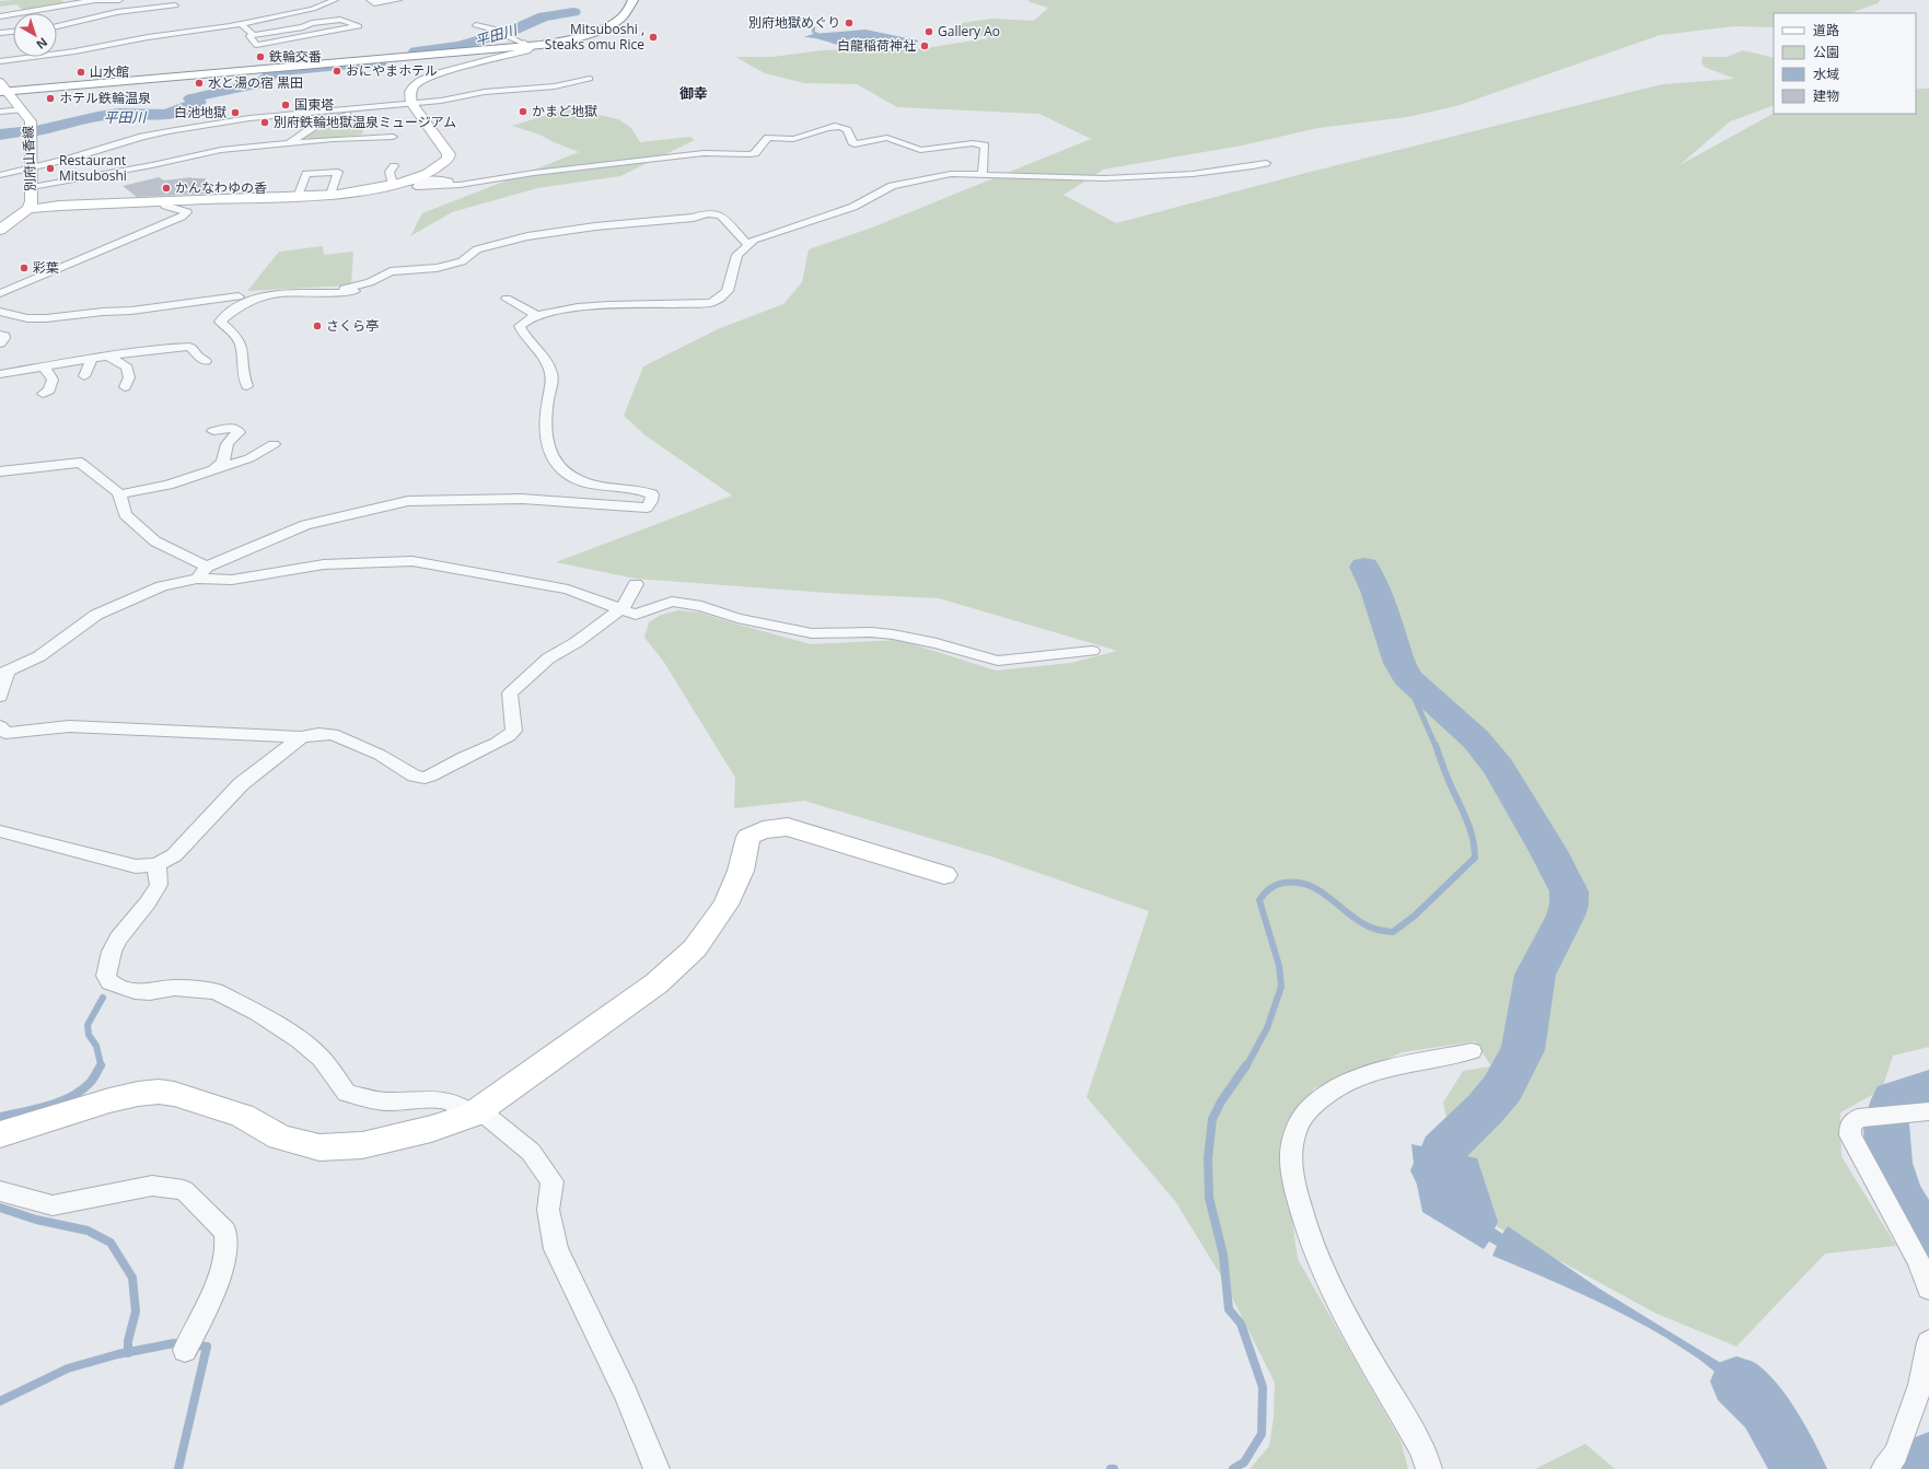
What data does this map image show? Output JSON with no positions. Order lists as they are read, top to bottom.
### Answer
{
  "streets": {
    "street": ["別府山香線"]
  },
  "districts": ["御幸"],
  "water": ["平田川"],
  "places": [
    "別府地獄めぐり",
    "Gallery Ao",
    "Mitsuboshi , Steaks omu Rice",
    "白龍稲荷神社",
    "鉄輪交番",
    "おにやまホテル",
    "山水館",
    "水と湯の宿 黒田",
    "ホテル鉄輪温泉",
    "国東塔",
    "かまど地獄",
    "白池地獄",
    "別府鉄輪地獄温泉ミュージアム",
    "Restaurant Mitsuboshi",
    "かんなわゆの香",
    "彩葉",
    "さくら亭"
  ],
  "legend": [
    "道路",
    "公園",
    "水域",
    "建物"
  ],
  "north": "bottom right"
}
